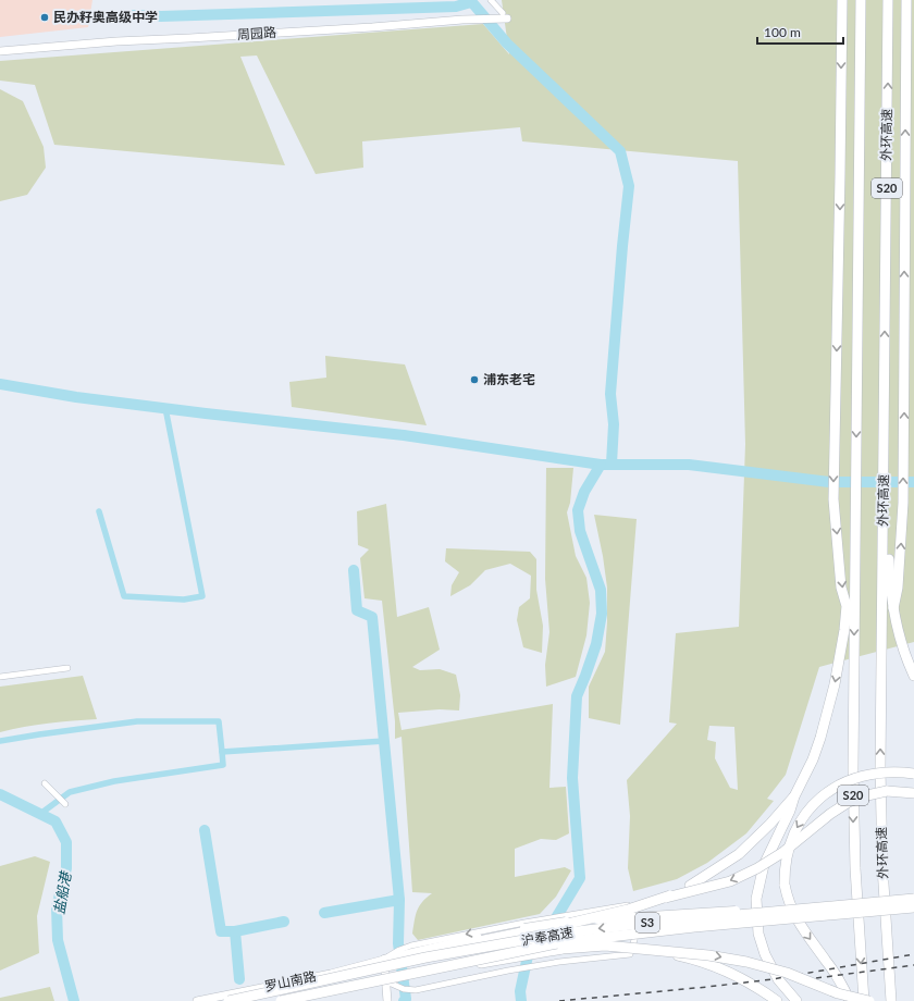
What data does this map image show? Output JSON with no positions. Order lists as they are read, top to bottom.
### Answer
{
  "streets": {
    "highway": [
      "外环高速",
      "S20",
      "S3",
      "沪奉高速"
    ],
    "street": ["周园路", "罗山南路"]
  },
  "crossings": [
    ["沪奉高速", "罗山南路"]
  ],
  "water": ["盐船港"],
  "places": ["民办籽奥高级中学", "浦东老宅"],
  "scale_bar": "100 m"
}
